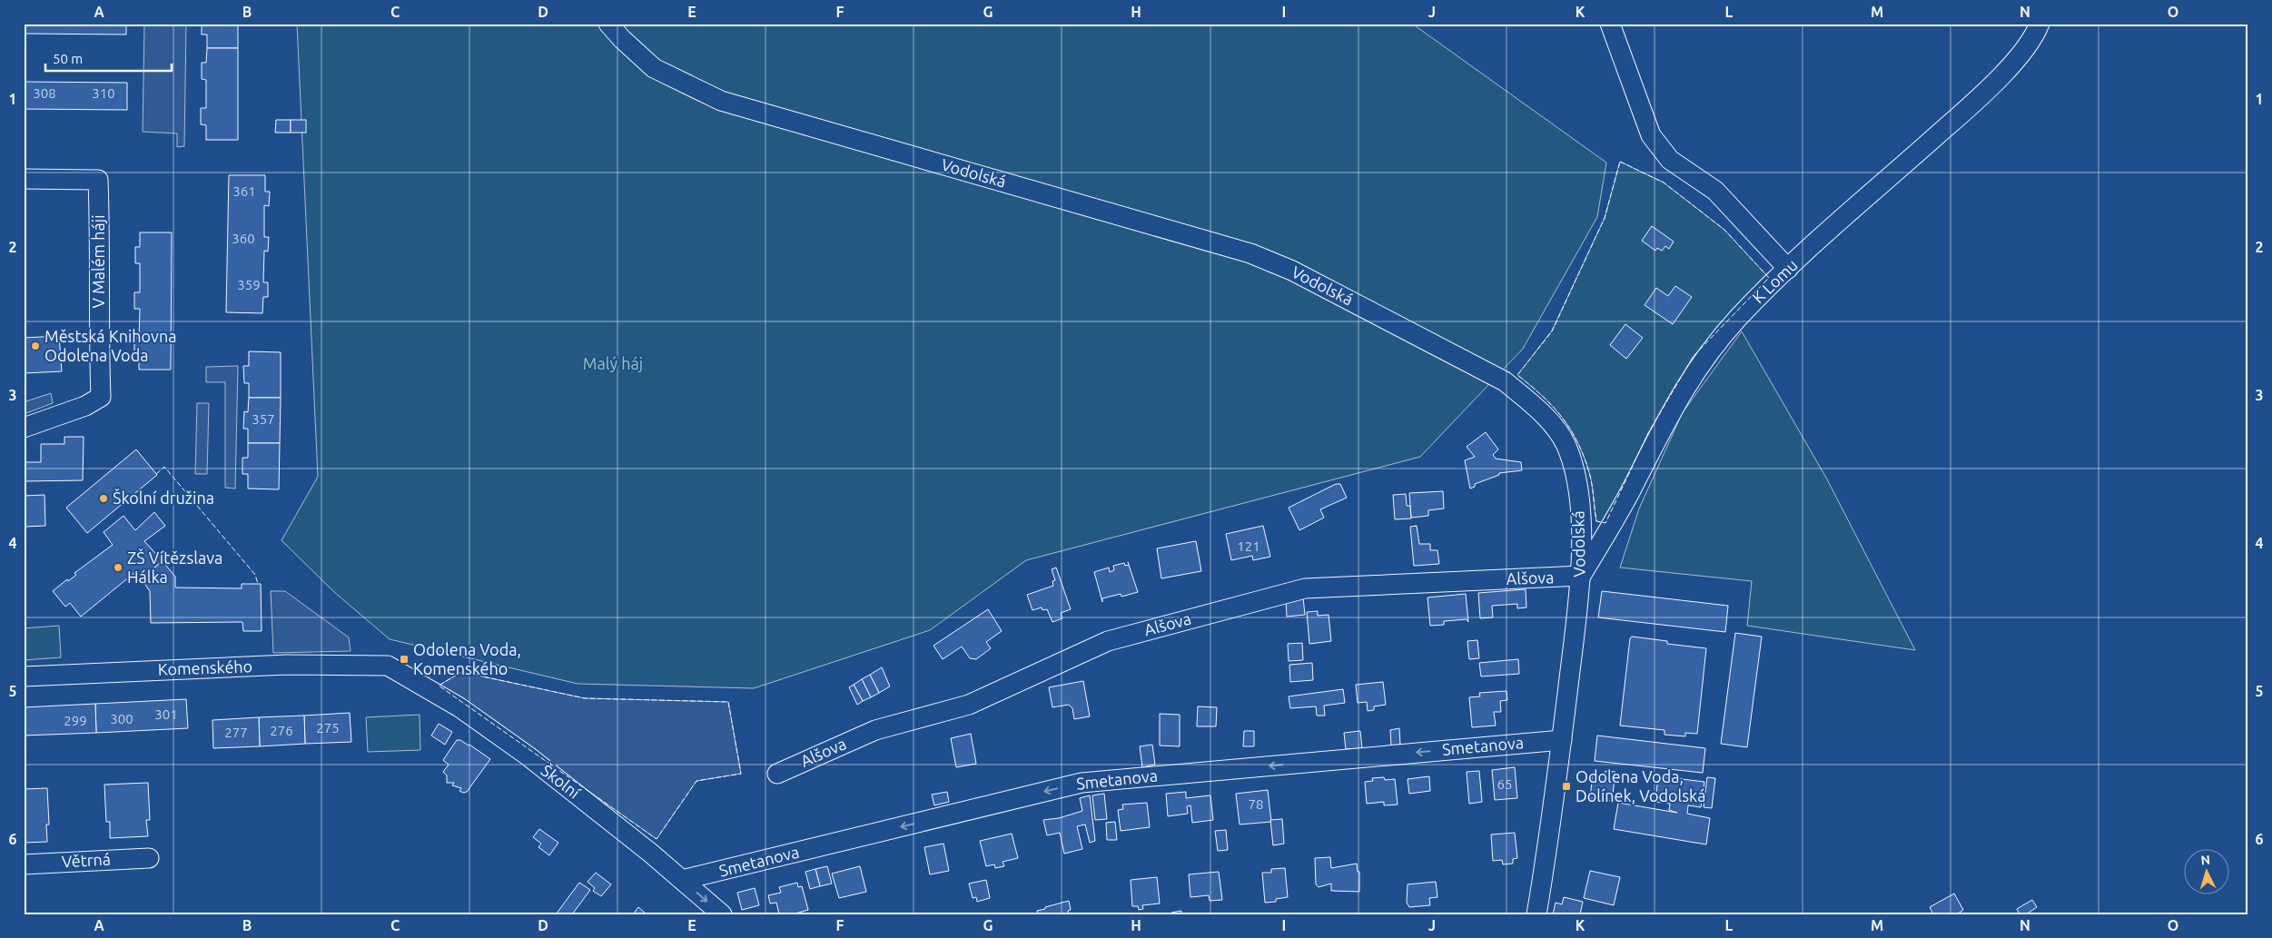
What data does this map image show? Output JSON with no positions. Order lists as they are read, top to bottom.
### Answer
{
  "streets": {
    "street": [
      "Vodolská",
      "V Malém háji",
      "K Lomu",
      "Alšova",
      "Komenského",
      "Smetanova",
      "Školní",
      "Větrná"
    ]
  },
  "crossings": [
    ["Vodolská", "K Lomu"],
    ["Vodolská", "Alšova"],
    ["Vodolská", "Smetanova"],
    ["K Lomu", "Alšova"],
    ["Komenského", "Školní"],
    ["Smetanova", "Školní"]
  ],
  "one_way": ["Smetanova"],
  "parks": ["Malý háj"],
  "places": {
    "other": ["Městská Knihovna Odolena Voda", "Školní družina", "ZŠ Vítězslava Hálka"],
    "transit": ["Odolena Voda, Komenského", "Odolena Voda, Dolínek, Vodolská"]
  },
  "house_numbers": [
    "308",
    "310",
    "361",
    "360",
    "359",
    "357",
    "121",
    "301",
    "300",
    "299",
    "275",
    "276",
    "277",
    "65",
    "78"
  ],
  "scale_bar": "50 m",
  "north": "top",
  "grid": {
    "columns": [
      "A",
      "B",
      "C",
      "D",
      "E",
      "F",
      "G",
      "H",
      "I",
      "J",
      "K",
      "L",
      "M",
      "N",
      "O"
    ],
    "rows": [
      "1",
      "2",
      "3",
      "4",
      "5",
      "6"
    ]
  }
}
